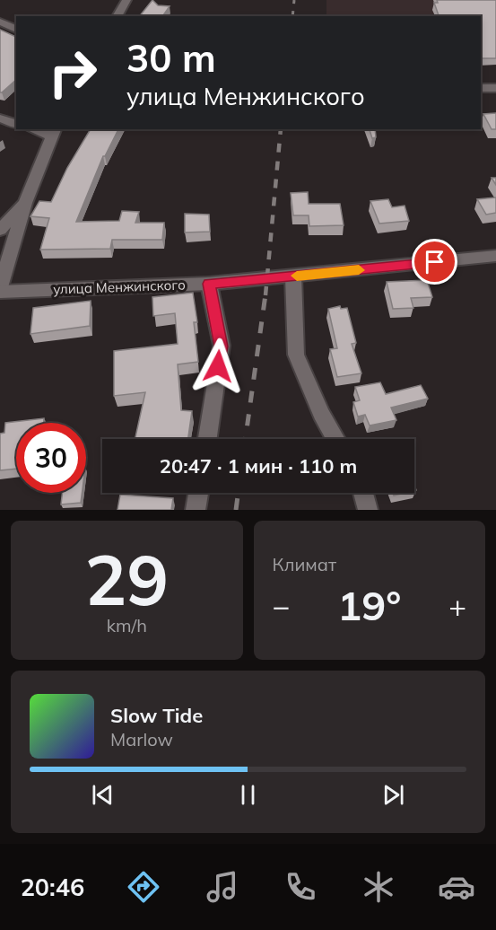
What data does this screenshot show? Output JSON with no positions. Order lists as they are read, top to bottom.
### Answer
{
  "streets": {
    "street": ["улица Менжинского"]
  },
  "page": {
    "turn": ["30 m", "улица Менжинского"],
    "limit": "30",
    "trip": "20:47 · 1 мин · 110 m",
    "tile": [
      ["29", "km/h"],
      "Климат"
    ],
    "heat": ["−", "19°", "+"],
    "song": ["Slow Tide", "Marlow"],
    "tabs": "20:46"
  }
}
